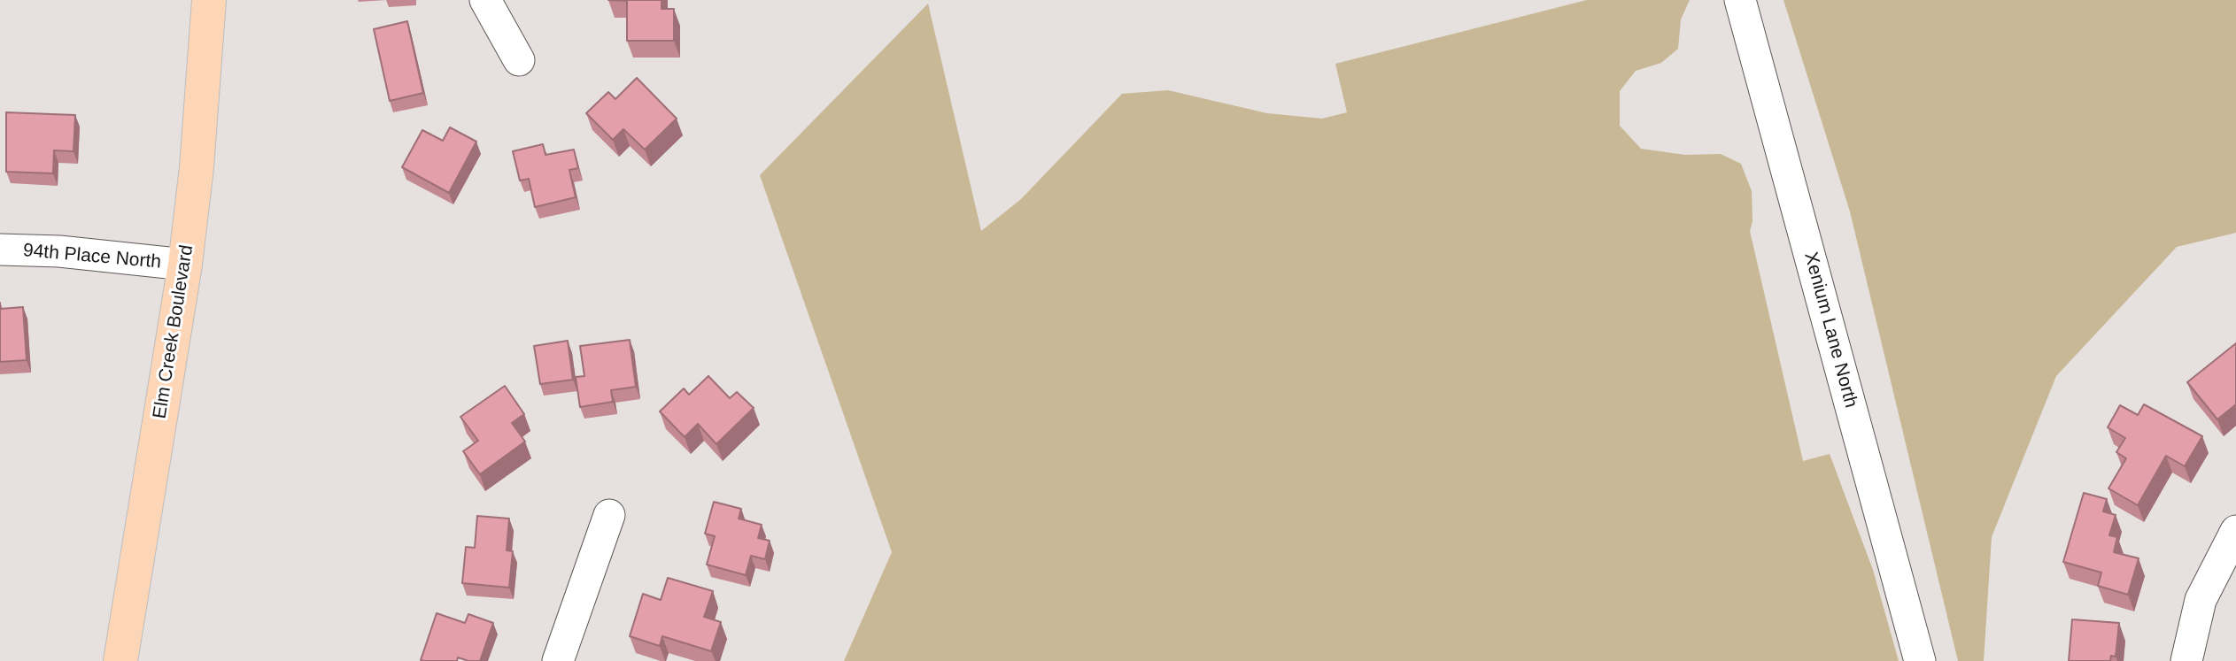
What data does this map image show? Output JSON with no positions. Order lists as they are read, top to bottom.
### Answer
{
  "streets": {
    "main road": ["Elm Creek Boulevard"],
    "street": ["94th Place North", "Xenium Lane North"]
  },
  "crossings": [
    ["94th Place North", "Elm Creek Boulevard"]
  ]
}
